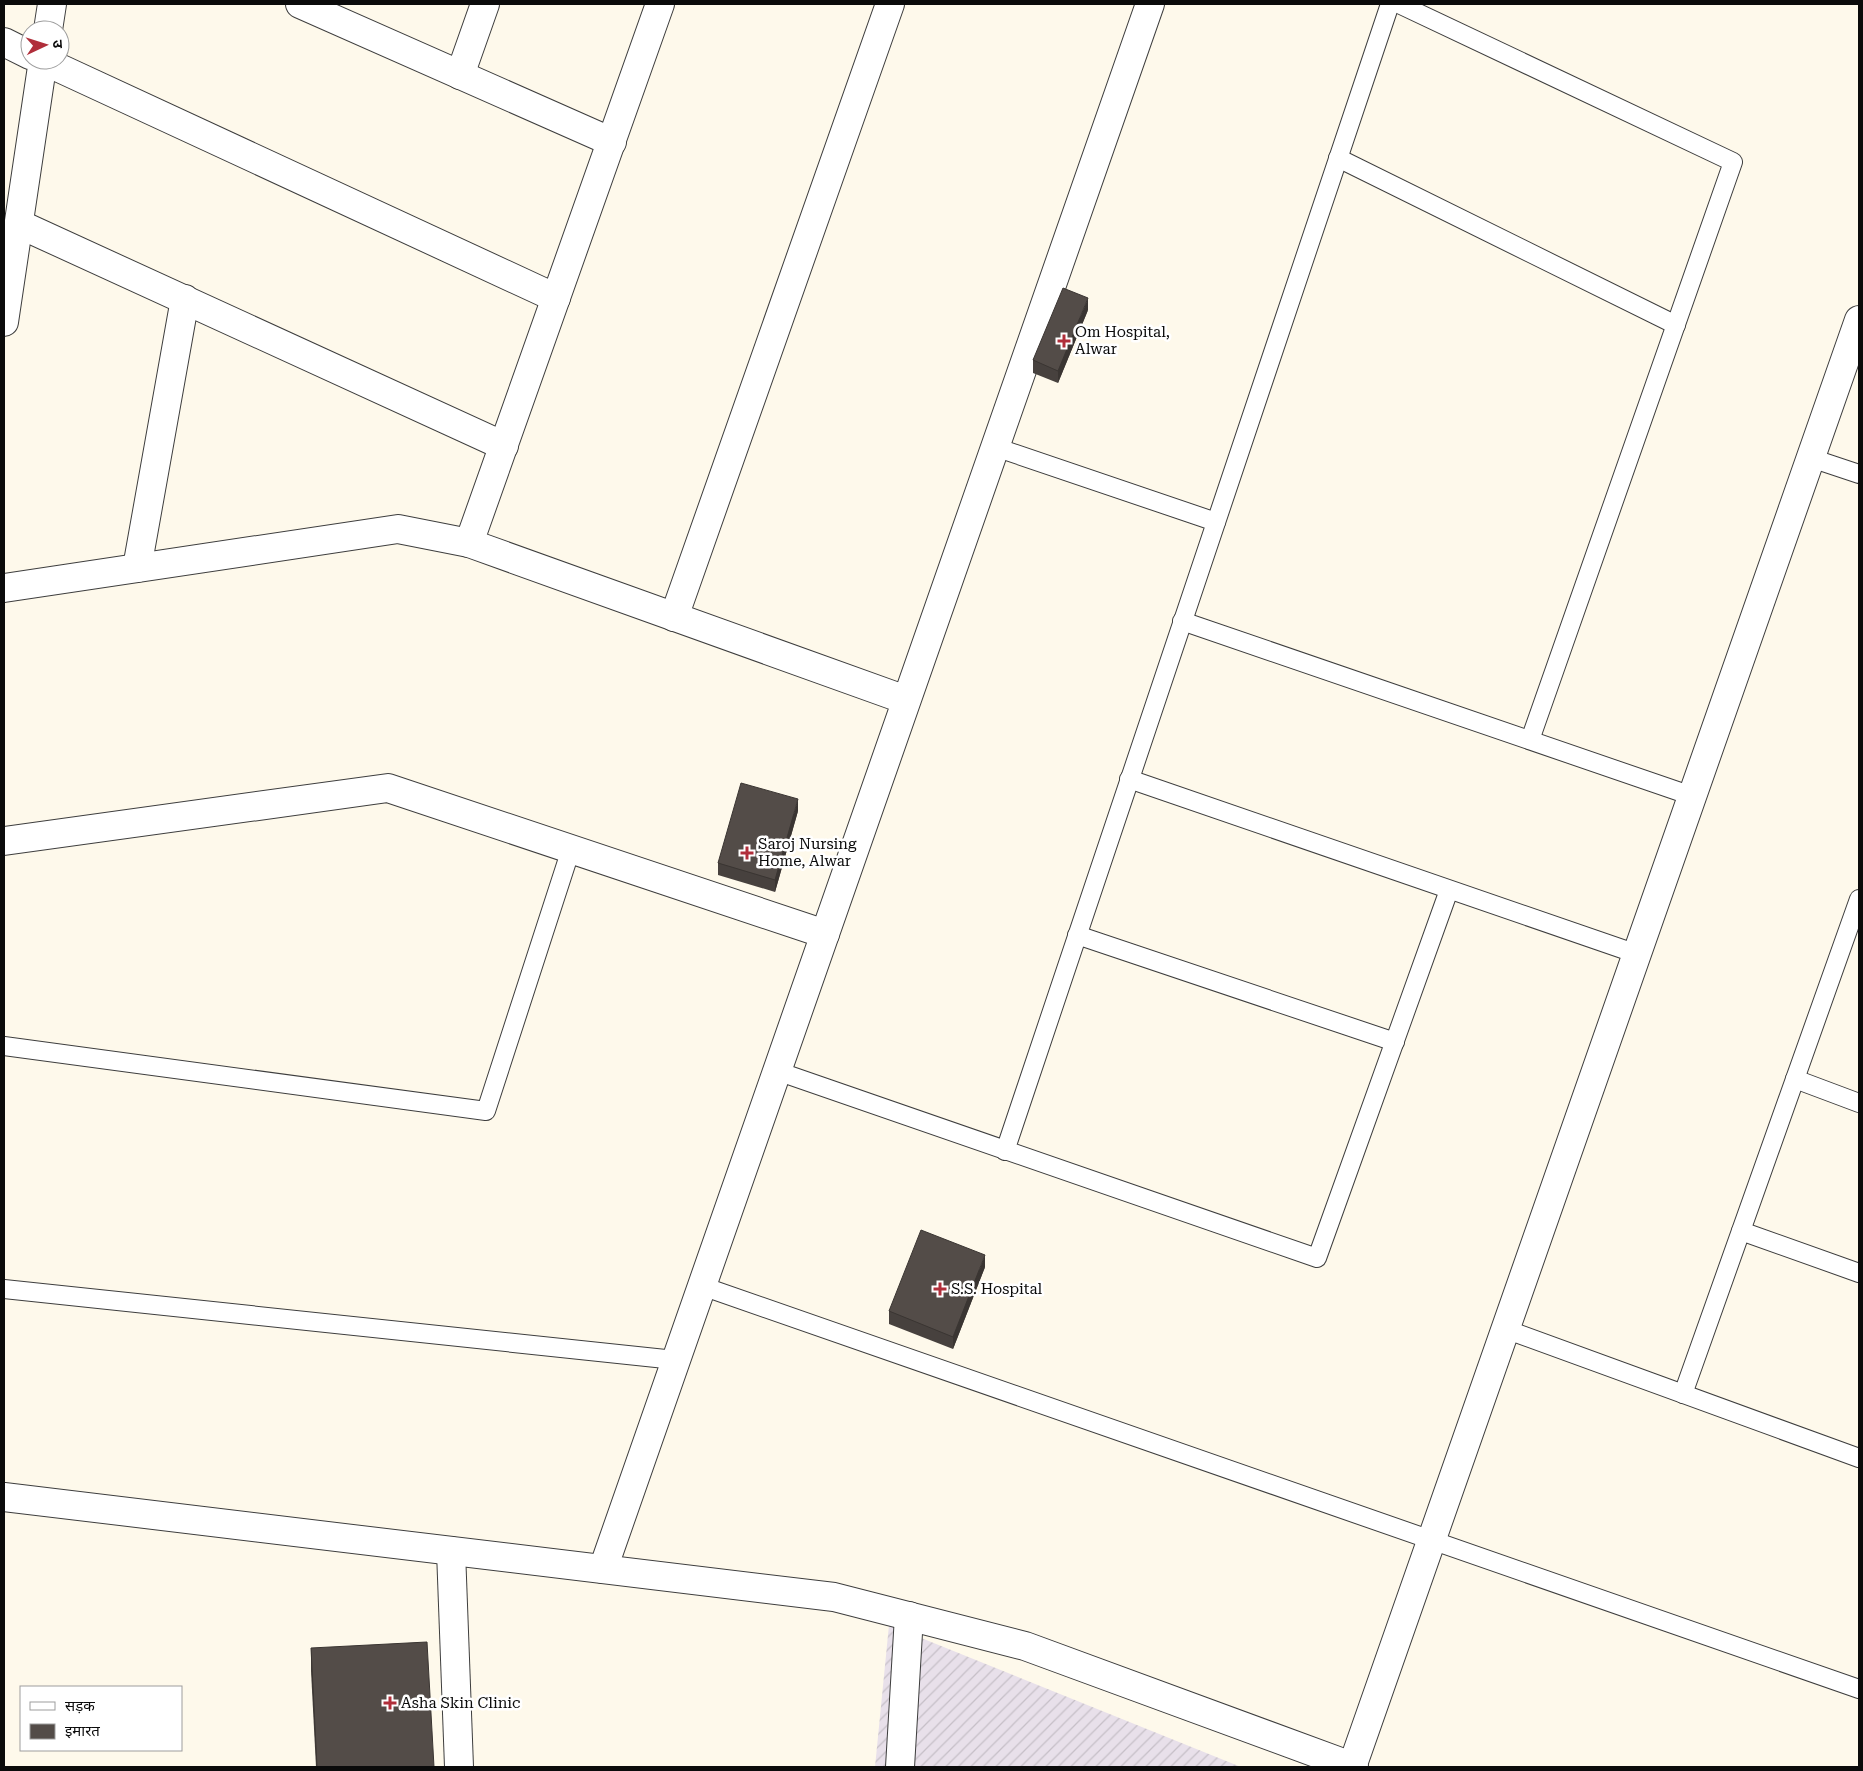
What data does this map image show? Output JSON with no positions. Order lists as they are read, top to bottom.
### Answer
{
  "places": {
    "health": [
      "Om Hospital, Alwar",
      "Saroj Nursing Home, Alwar",
      "S.S. Hospital",
      "Asha Skin Clinic"
    ]
  },
  "legend": ["सड़क", "इमारत"],
  "north": "right"
}
